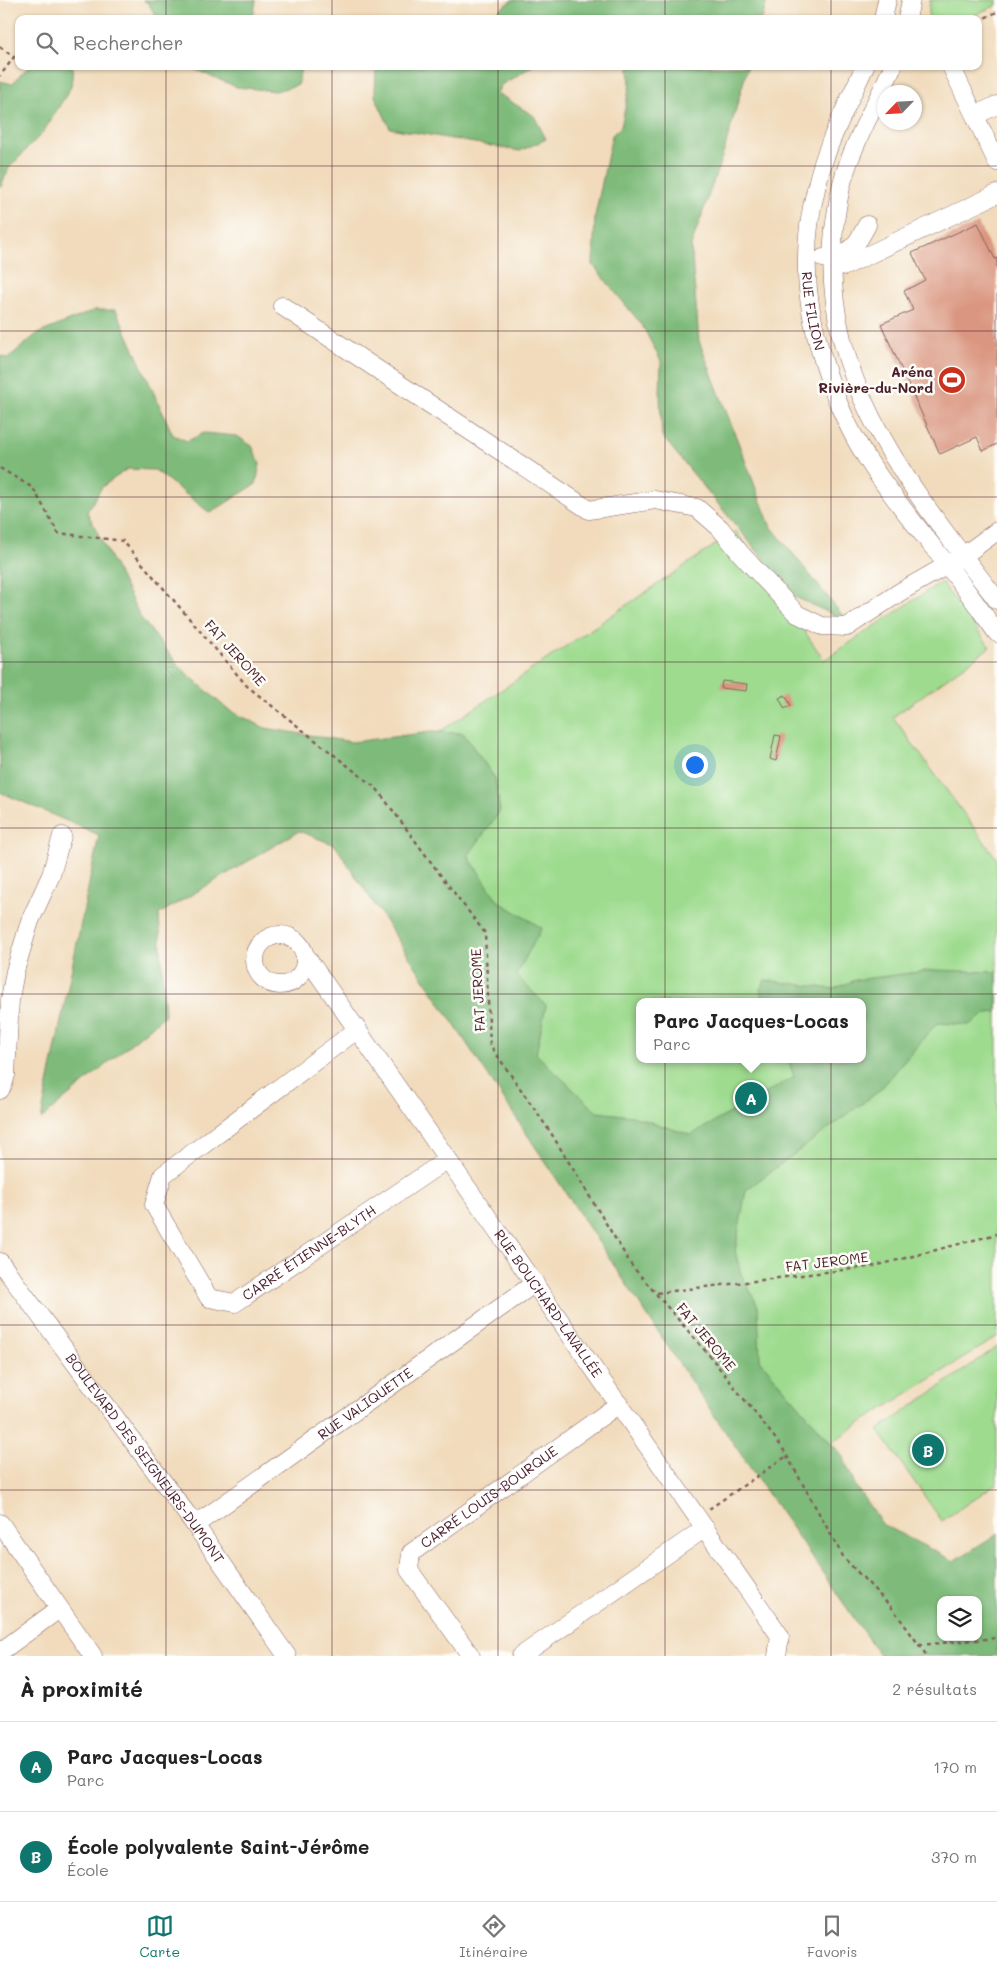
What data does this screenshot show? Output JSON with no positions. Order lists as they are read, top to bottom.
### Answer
{
  "streets": {
    "street": [
      "RUE FILION",
      "CARRÉ ÉTIENNE-BLYTH",
      "RUE BOUCHARD-LAVALLÉE",
      "RUE VALIQUETTE",
      "BOULEVARD DES SEIGNEURS-DUMONT",
      "CARRÉ LOUIS-BOURQUE"
    ],
    "path": ["FAT JEROME"]
  },
  "crossings": [
    ["CARRÉ ÉTIENNE-BLYTH", "RUE BOUCHARD-LAVALLÉE"],
    ["RUE BOUCHARD-LAVALLÉE", "RUE VALIQUETTE"],
    ["RUE BOUCHARD-LAVALLÉE", "CARRÉ LOUIS-BOURQUE"],
    ["RUE VALIQUETTE", "BOULEVARD DES SEIGNEURS-DUMONT"]
  ],
  "places": {
    "sports": ["Aréna Rivière-du-Nord"]
  },
  "north": "bottom left",
  "page": {
    "search": "Rechercher",
    "popup": ["Parc Jacques-Locas", "Parc"],
    "pins": ["A", "B"],
    "heading": ["À proximité", "2 résultats"],
    "list": [
      {
        "mark": "A",
        "name": "Parc Jacques-Locas",
        "note": "Parc",
        "value": "170 m"
      },
      {
        "mark": "B",
        "name": "École polyvalente Saint-Jérôme",
        "note": "École",
        "value": "370 m"
      }
    ],
    "nav": ["Carte", "Itinéraire", "Favoris"]
  }
}
